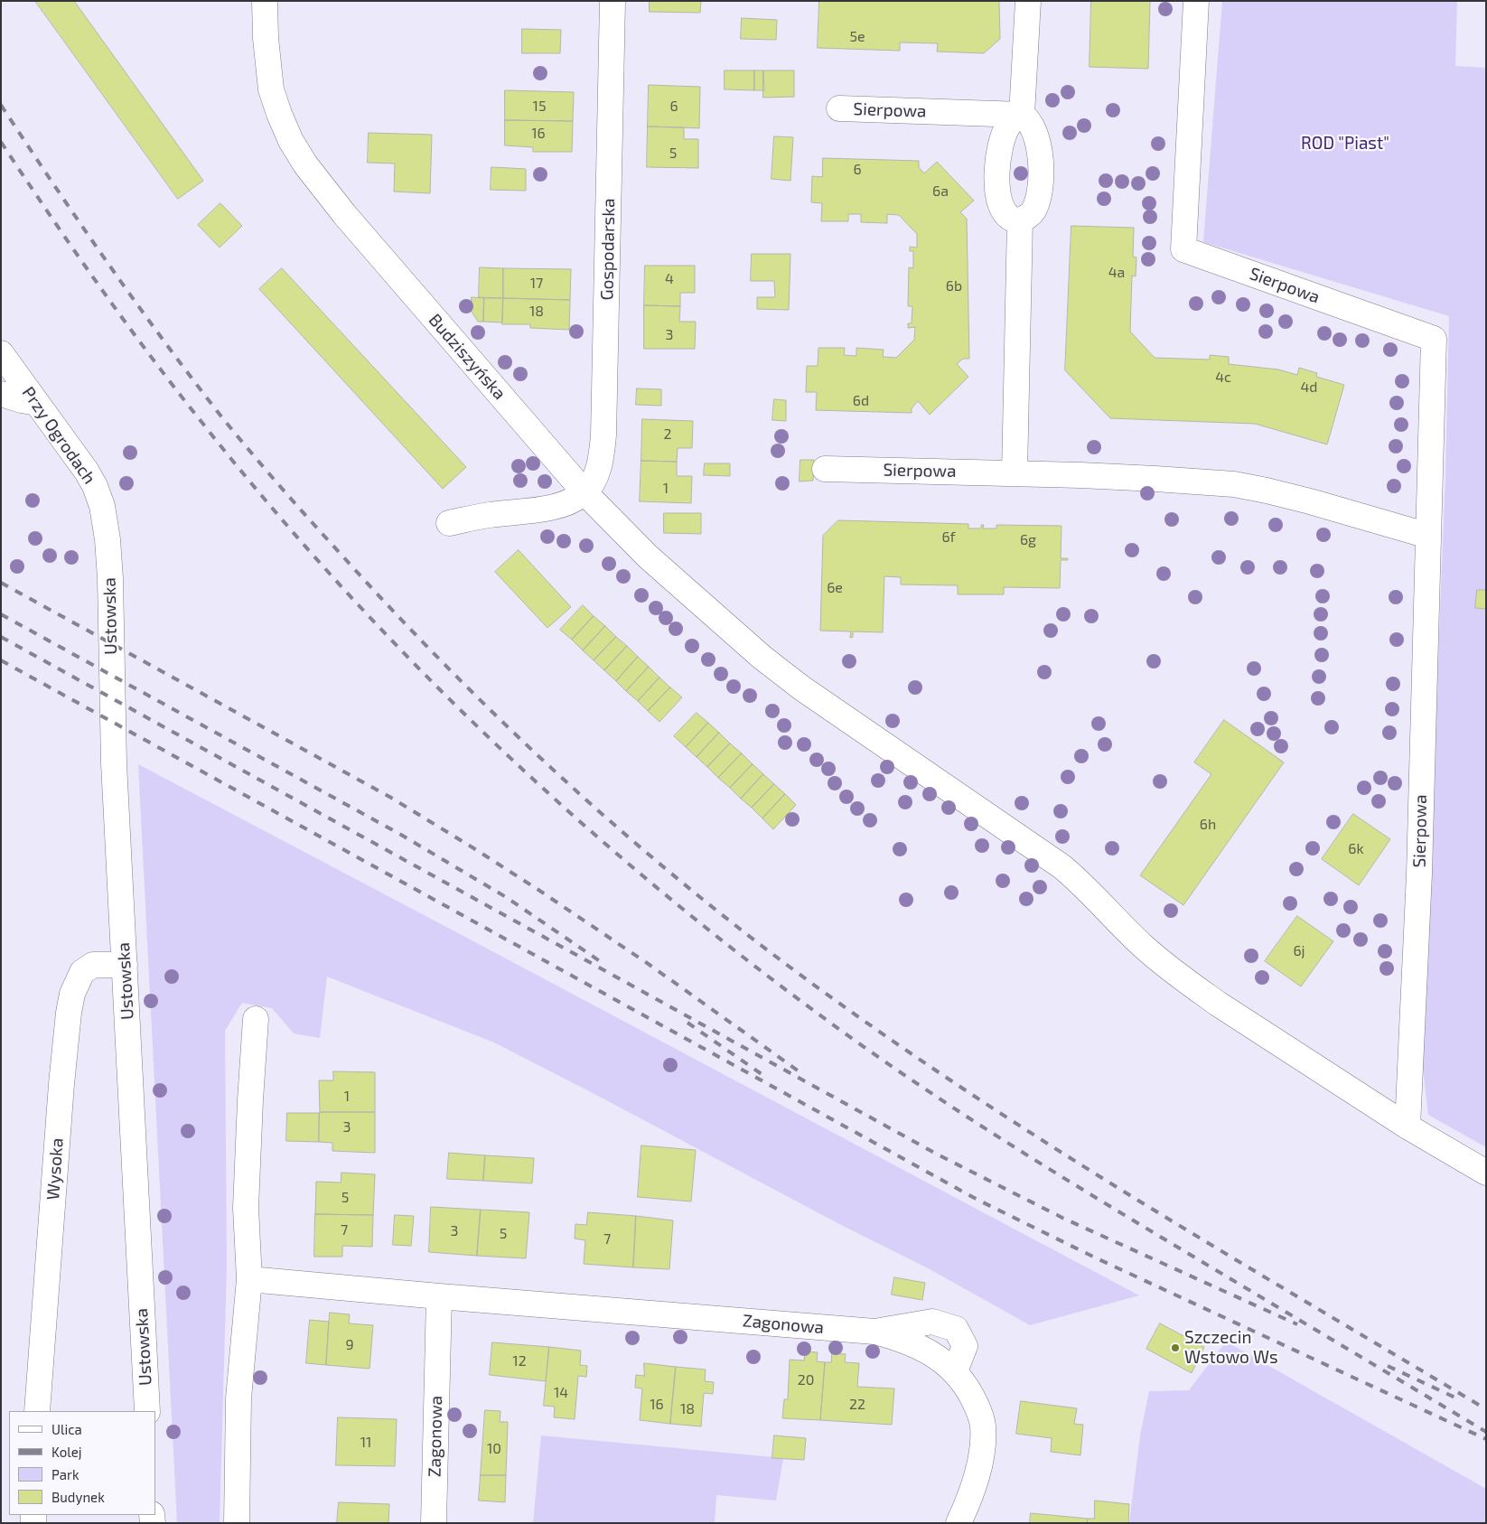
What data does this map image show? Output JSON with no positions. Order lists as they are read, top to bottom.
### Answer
{
  "streets": {
    "street": [
      "Sierpowa",
      "Gospodarska",
      "Budziszyńska",
      "Przy Ogrodach",
      "Ustowska",
      "Wysoka",
      "Zagonowa"
    ]
  },
  "crossings": [
    ["Sierpowa", "Budziszyńska"],
    ["Gospodarska", "Budziszyńska"],
    ["Przy Ogrodach", "Ustowska"],
    ["Ustowska", "Wysoka"]
  ],
  "parks": ["ROD \"Piast\""],
  "places": ["Szczecin Wstowo Ws"],
  "house_numbers": [
    "5e",
    "15",
    "6",
    "16",
    "5",
    "6",
    "6a",
    "4a",
    "4",
    "17",
    "6b",
    "18",
    "3",
    "4c",
    "4d",
    "6d",
    "2",
    "1",
    "6f",
    "6g",
    "6e",
    "6h",
    "6k",
    "6j",
    "1",
    "3",
    "5",
    "7",
    "3",
    "5",
    "7",
    "9",
    "12",
    "20",
    "14",
    "16",
    "22",
    "18",
    "11",
    "10"
  ],
  "legend": [
    "Ulica",
    "Kolej",
    "Park",
    "Budynek"
  ]
}
